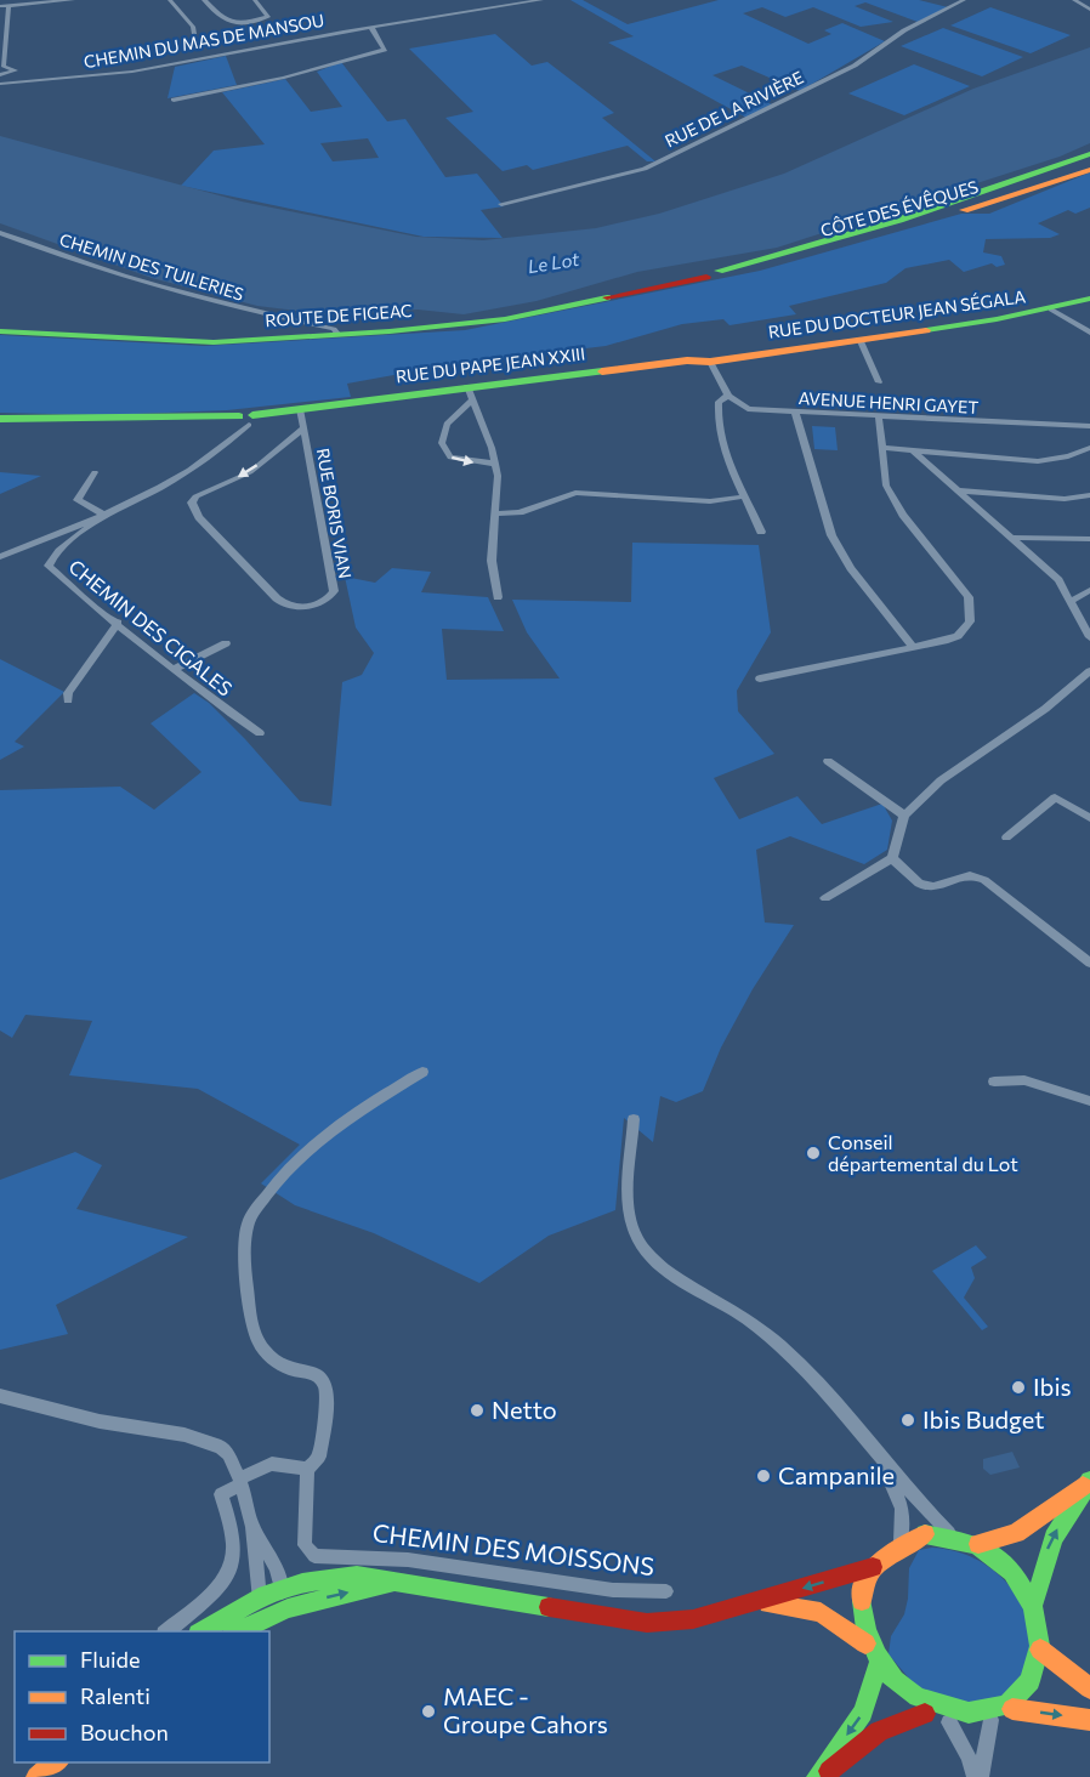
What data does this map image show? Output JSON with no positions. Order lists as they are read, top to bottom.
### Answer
{
  "streets": {
    "main road": [
      "CÔTE DES ÉVÊQUES",
      "RUE DU DOCTEUR JEAN SÉGALA",
      "ROUTE DE FIGEAC",
      "RUE DU PAPE JEAN XXIII"
    ],
    "street": [
      "CHEMIN DU MAS DE MANSOU",
      "RUE DE LA RIVIÈRE",
      "CHEMIN DES TUILERIES",
      "AVENUE HENRI GAYET",
      "RUE BORIS VIAN",
      "CHEMIN DES CIGALES",
      "CHEMIN DES MOISSONS"
    ]
  },
  "crossings": [
    ["CÔTE DES ÉVÊQUES", "ROUTE DE FIGEAC"],
    ["CHEMIN DES TUILERIES", "ROUTE DE FIGEAC"],
    ["RUE DU DOCTEUR JEAN SÉGALA", "RUE DU PAPE JEAN XXIII"],
    ["RUE DU PAPE JEAN XXIII", "RUE BORIS VIAN"]
  ],
  "water": ["Le Lot"],
  "places": [
    "Conseil départemental du Lot",
    "Ibis",
    "Netto",
    "Ibis Budget",
    "Campanile",
    "MAEC - Groupe Cahors"
  ],
  "legend": ["Fluide", "Ralenti", "Bouchon"]
}
